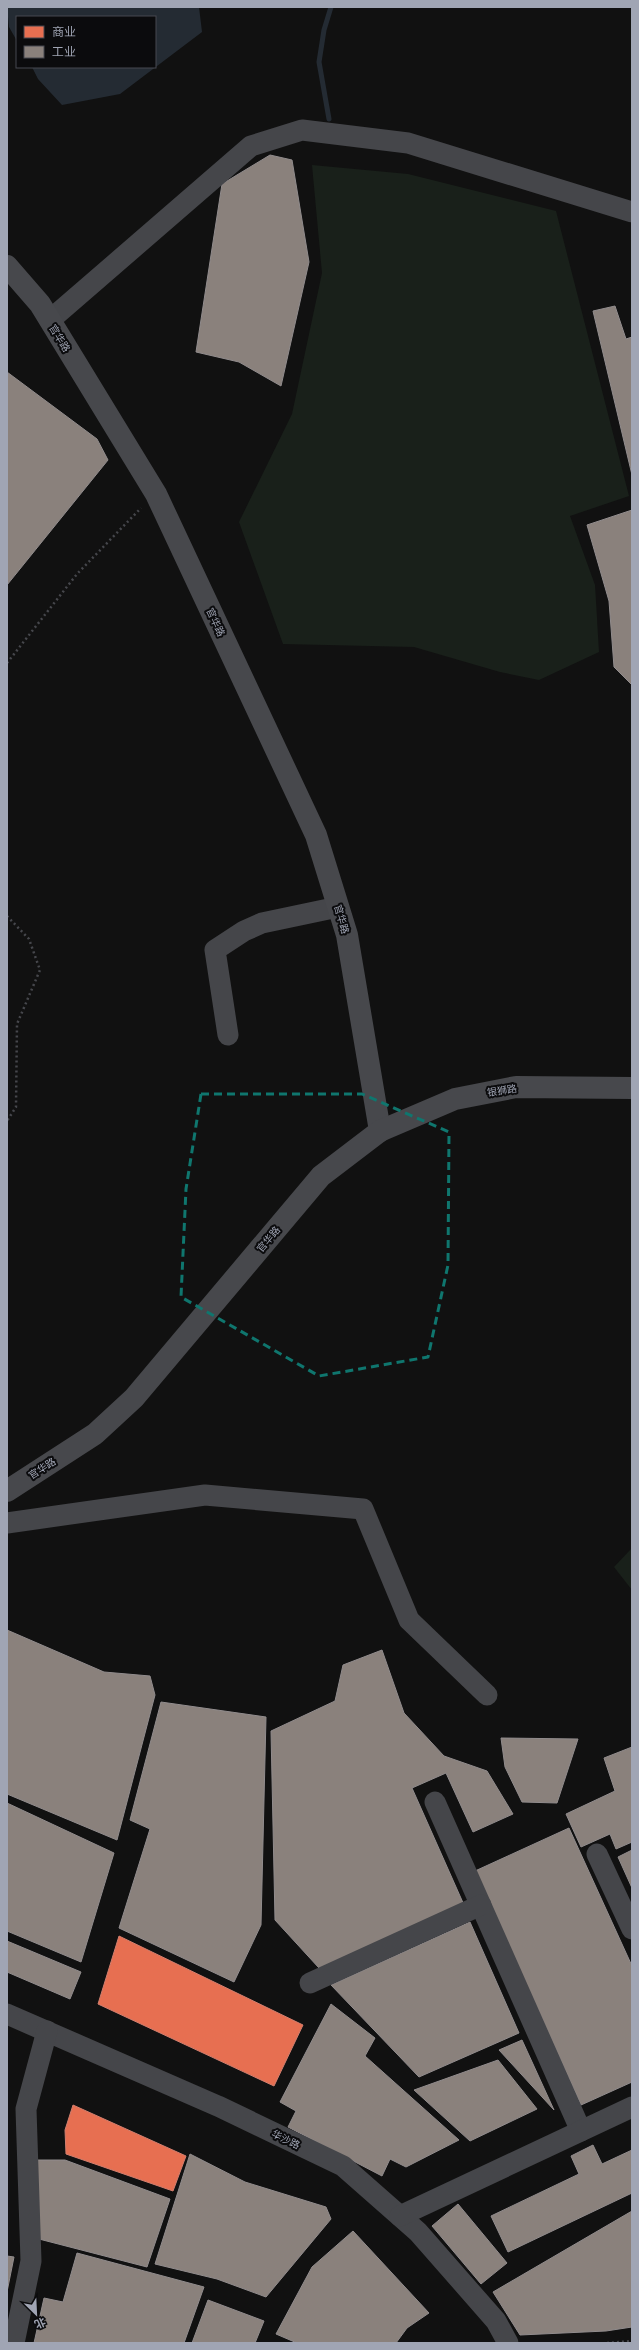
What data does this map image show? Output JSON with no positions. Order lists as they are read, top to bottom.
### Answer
{
  "streets": {
    "main road": ["官华路", "银狮路"],
    "street": ["华沙路"]
  },
  "crossings": [
    ["官华路", "银狮路"]
  ],
  "legend": ["商业", "工业"],
  "north": "bottom right"
}
